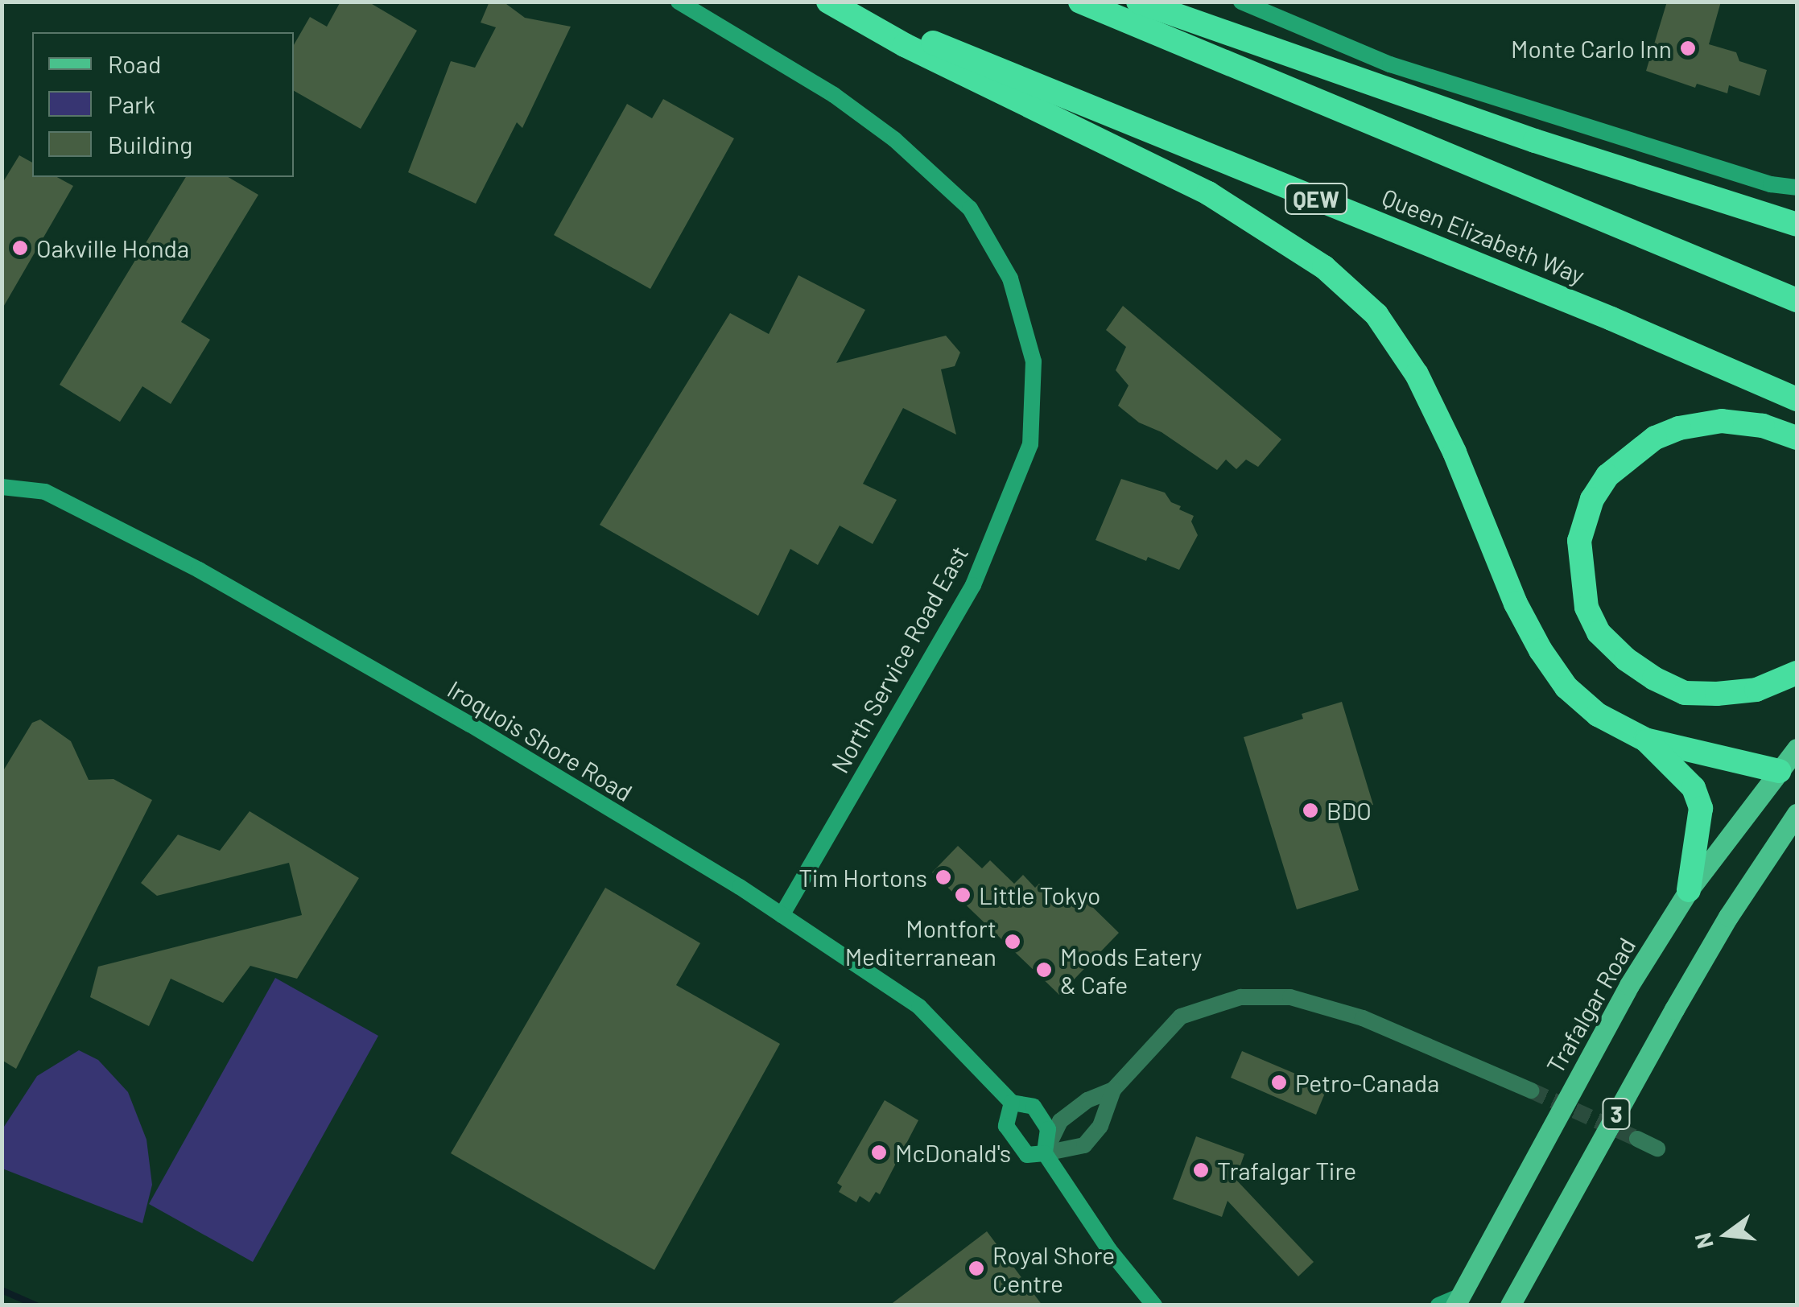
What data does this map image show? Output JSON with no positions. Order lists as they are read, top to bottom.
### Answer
{
  "streets": {
    "highway": ["QEW", "Queen Elizabeth Way"],
    "main road": ["Trafalgar Road", "3"],
    "street": ["North Service Road East", "Iroquois Shore Road"]
  },
  "crossings": [
    ["North Service Road East", "Iroquois Shore Road"]
  ],
  "places": [
    "Monte Carlo Inn",
    "Oakville Honda",
    "BDO",
    "Tim Hortons",
    "Little Tokyo",
    "Montfort Mediterranean",
    "Moods Eatery & Cafe",
    "Petro-Canada",
    "McDonald's",
    "Trafalgar Tire",
    "Royal Shore Centre"
  ],
  "legend": ["Road", "Park", "Building"],
  "north": "left"
}
